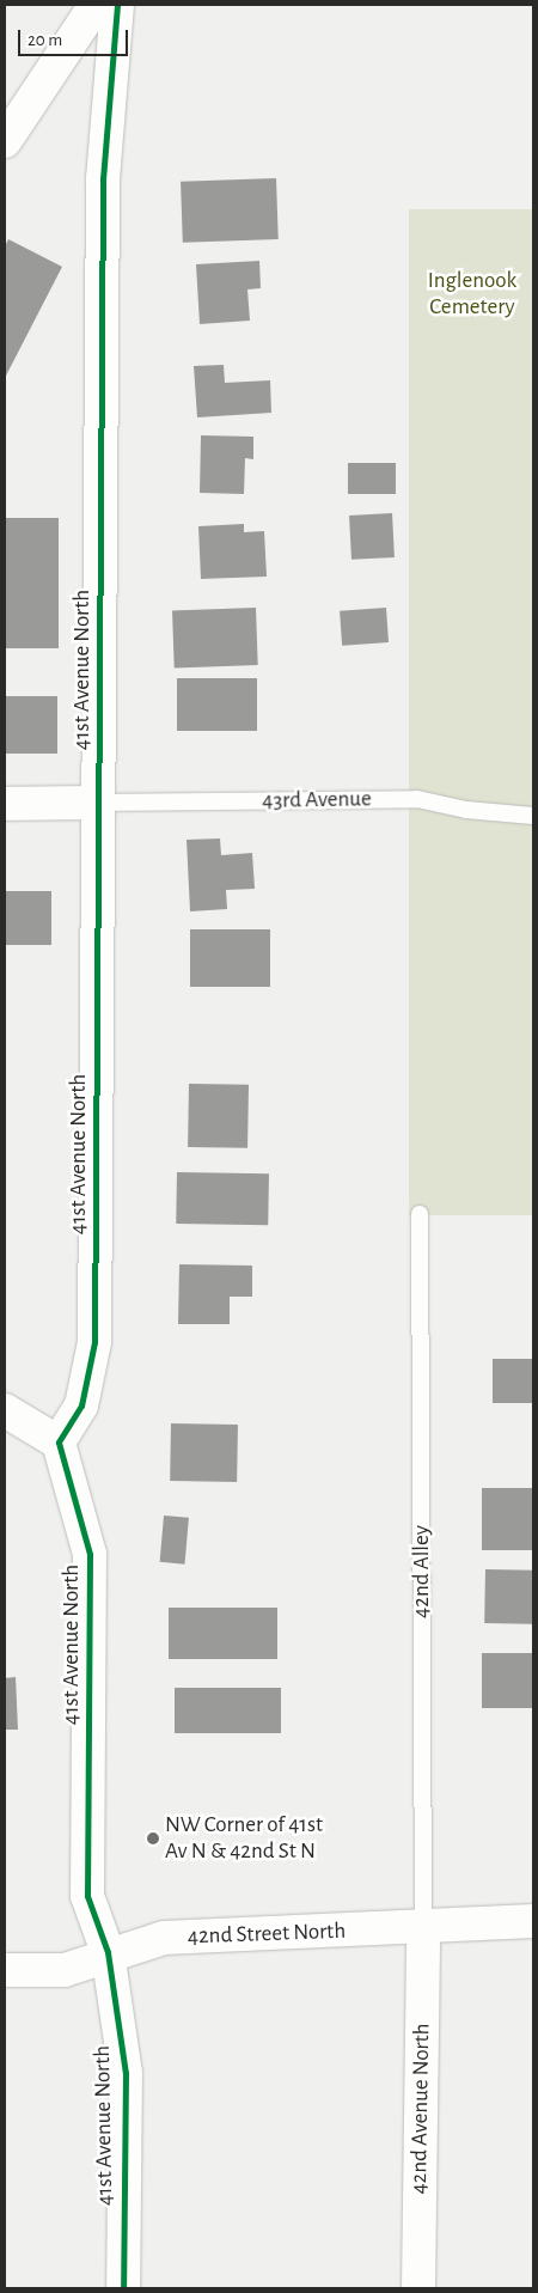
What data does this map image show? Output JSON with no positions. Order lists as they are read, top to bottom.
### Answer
{
  "streets": {
    "street": ["41st Avenue North", "42nd Street North", "42nd Avenue North"],
    "lane": ["43rd Avenue", "42nd Alley"]
  },
  "crossings": [
    ["41st Avenue North", "43rd Avenue"],
    ["41st Avenue North", "42nd Street North"],
    ["42nd Alley", "42nd Street North"],
    ["42nd Alley", "42nd Avenue North"],
    ["42nd Street North", "42nd Avenue North"]
  ],
  "parks": ["Inglenook Cemetery"],
  "places": ["NW Corner of 41st Av N & 42nd St N"],
  "scale_bar": "20 m"
}
